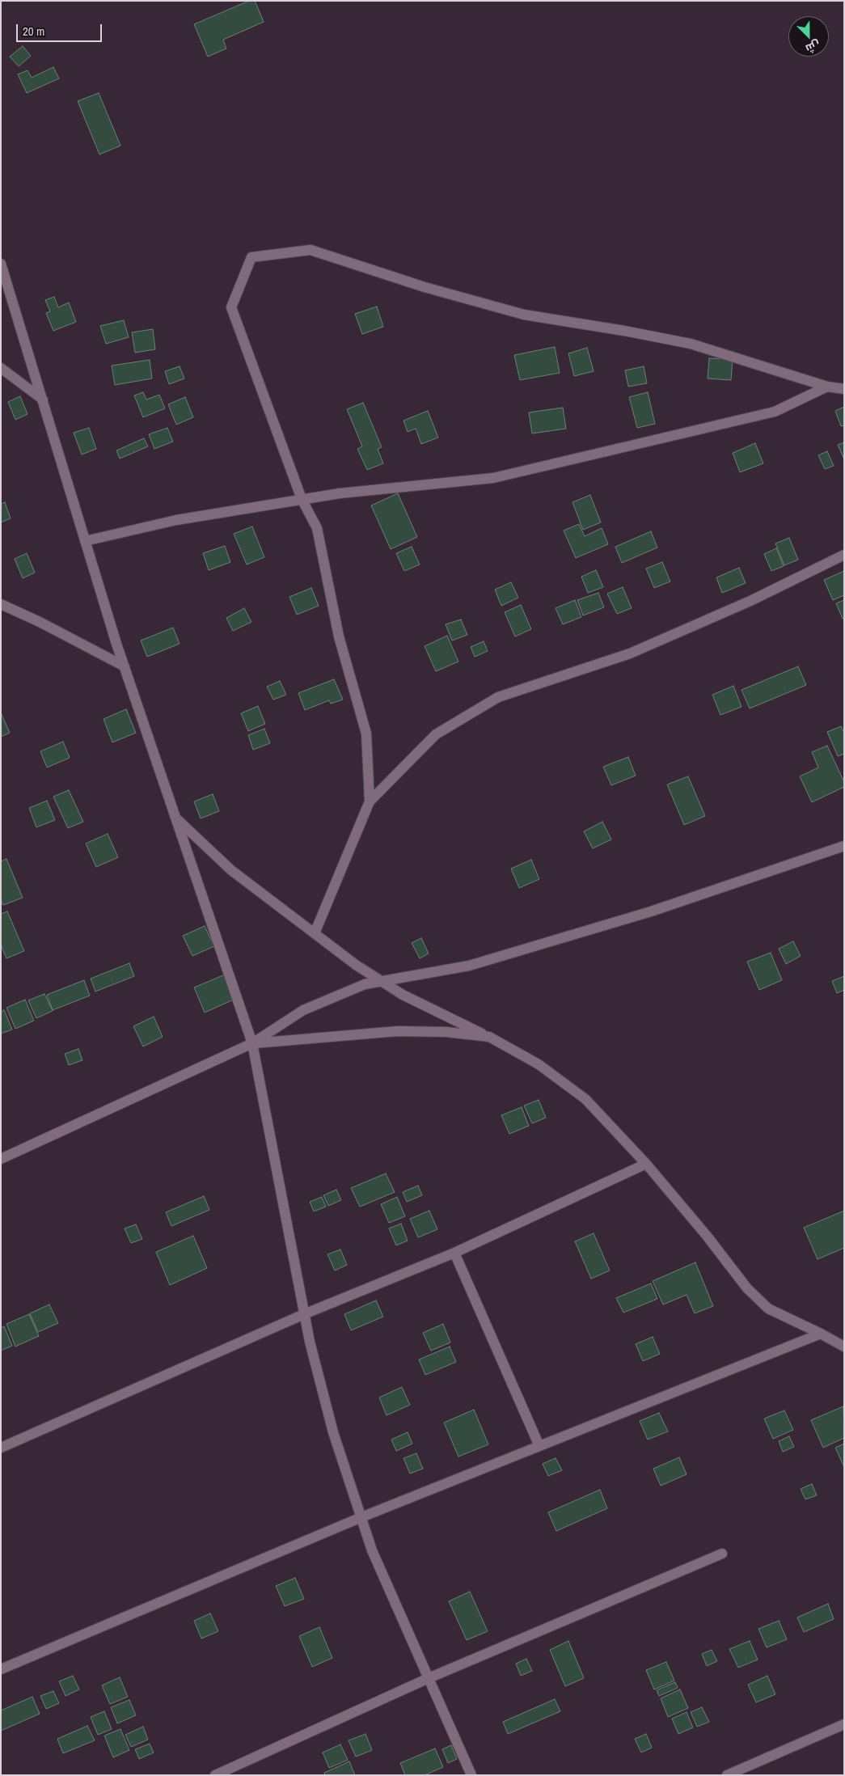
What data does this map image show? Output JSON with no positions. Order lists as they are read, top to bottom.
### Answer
{
  "scale_bar": "20 m",
  "north": "bottom right"
}
